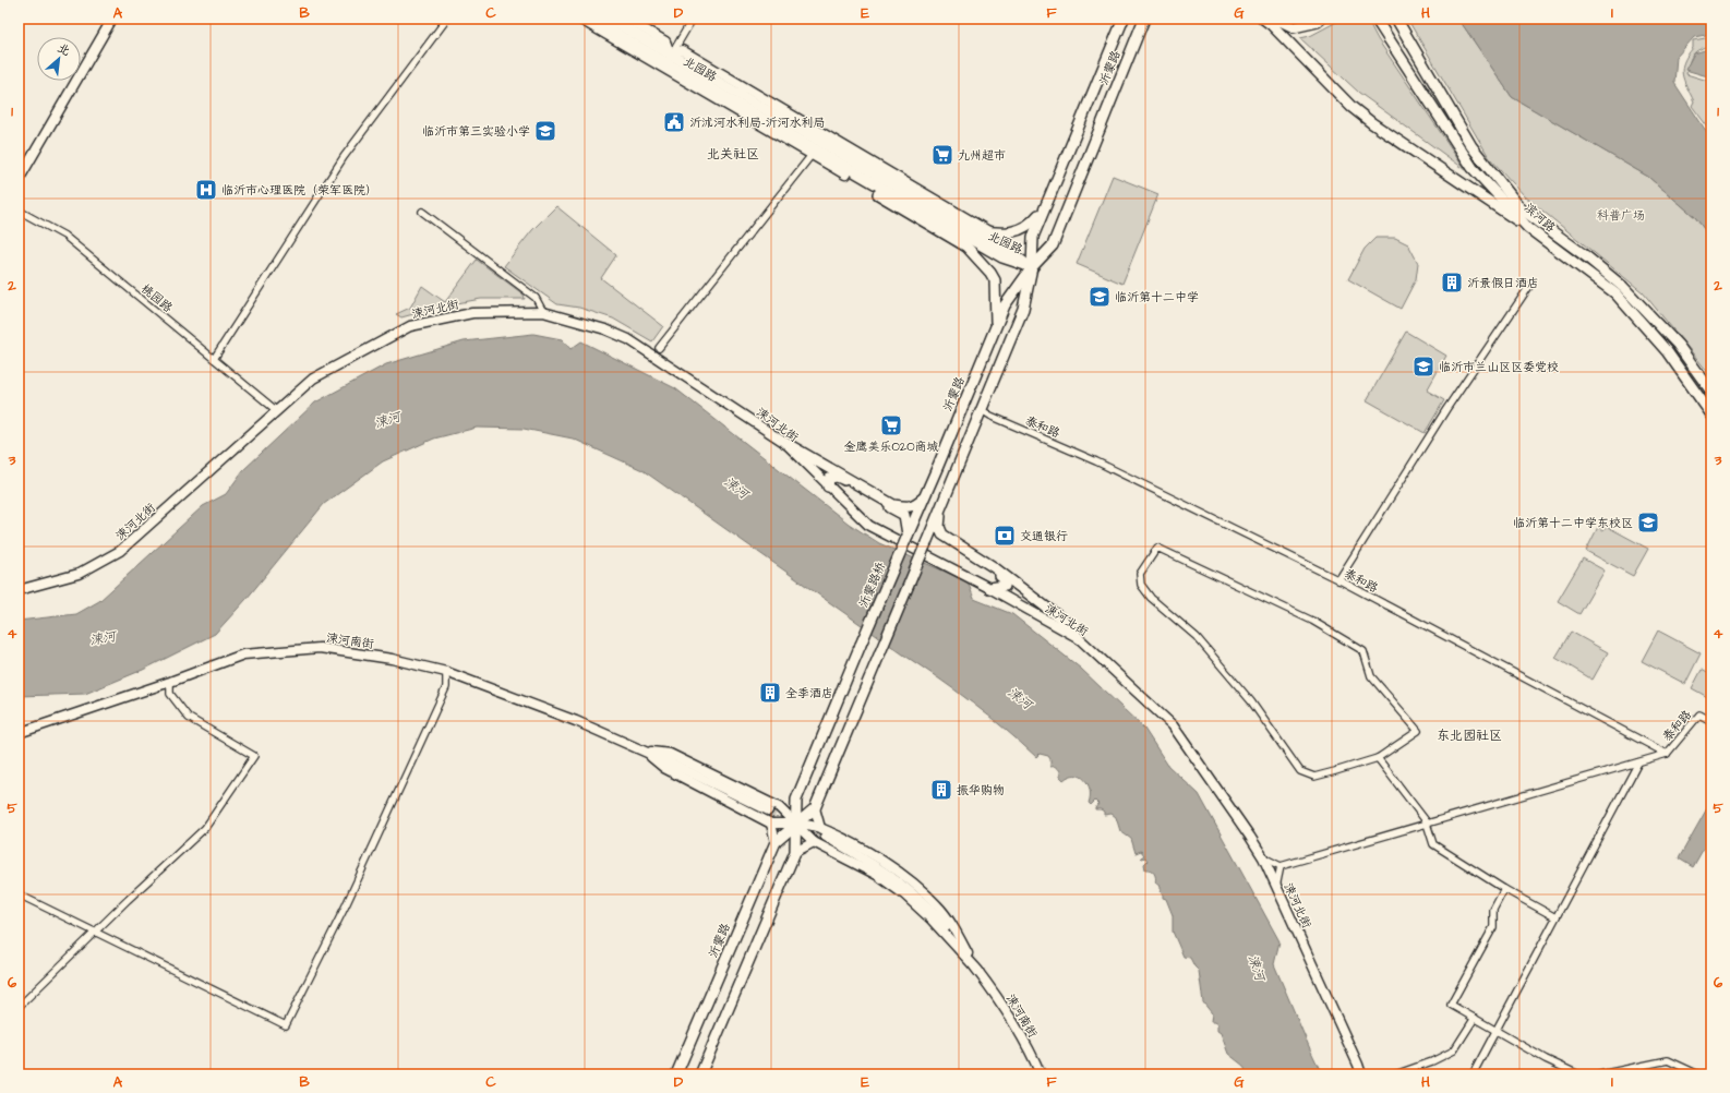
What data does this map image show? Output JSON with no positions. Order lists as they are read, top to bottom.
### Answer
{
  "streets": {
    "main road": [
      "沂蒙路",
      "北园路",
      "滨河路",
      "涑河北街",
      "沂蒙路桥",
      "涑河南街"
    ],
    "street": ["桃园路", "泰和路"]
  },
  "crossings": [
    ["沂蒙路", "北园路"],
    ["沂蒙路", "泰和路"],
    ["沂蒙路", "沂蒙路桥"],
    ["桃园路", "涑河北街"]
  ],
  "districts": ["北关社区", "东北园社区"],
  "water": ["涑河"],
  "parks": ["科普广场"],
  "places": {
    "public building": ["沂沭河水利局-沂河水利局"],
    "school or university": [
      "临沂市第三实验小学",
      "临沂第十二中学",
      "临沂市兰山区区委党校",
      "临沂第十二中学东校区"
    ],
    "supermarket": ["九州超市", "金鹰美乐O2O商城"],
    "hospital": ["临沂市心理医院（荣军医院）"],
    "building": ["沂景假日酒店", "全季酒店", "振华购物"],
    "bank": ["交通银行"]
  },
  "north": "top right",
  "grid": {
    "columns": [
      "A",
      "B",
      "C",
      "D",
      "E",
      "F",
      "G",
      "H",
      "I"
    ],
    "rows": [
      "1",
      "2",
      "3",
      "4",
      "5",
      "6"
    ]
  }
}
